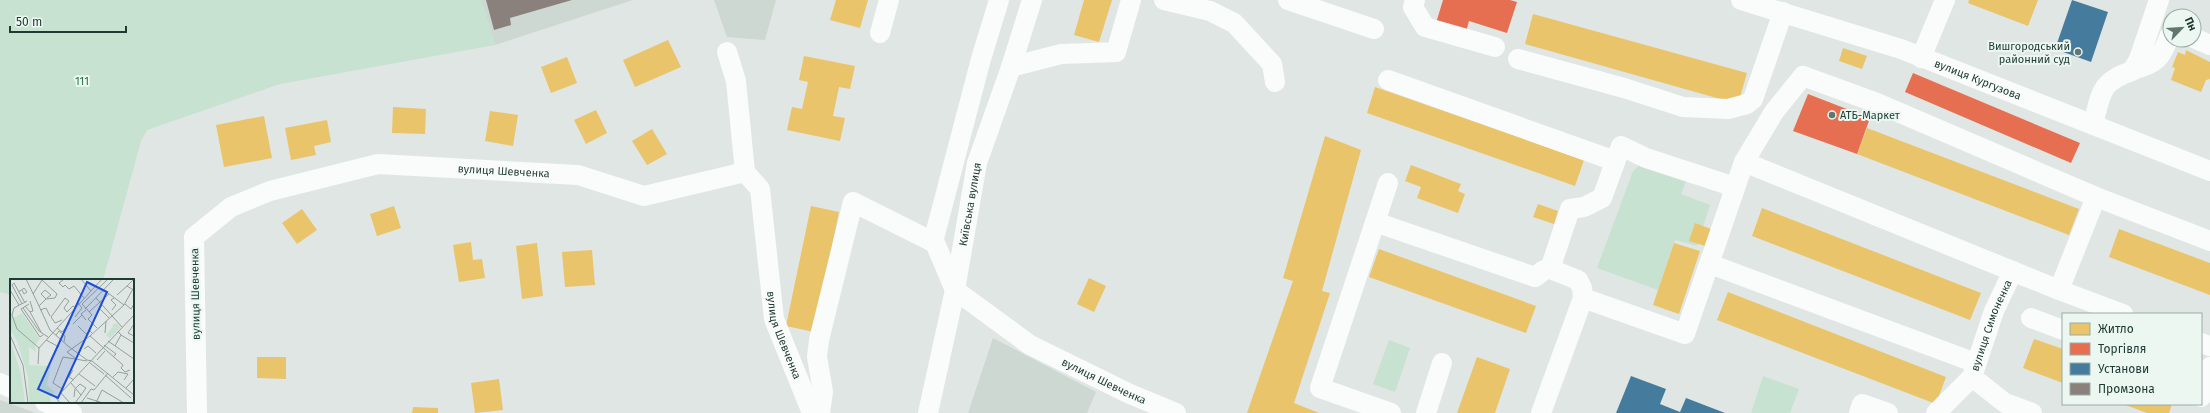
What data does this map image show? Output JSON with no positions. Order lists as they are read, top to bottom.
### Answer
{
  "streets": {
    "street": [
      "вулиця Кургузова",
      "вулиця Шевченка",
      "Київська вулиця",
      "вулиця Симоненка"
    ]
  },
  "crossings": [
    ["вулиця Шевченка", "Київська вулиця"]
  ],
  "parks": ["111"],
  "places": ["Вишгородський районний суд", "АТБ-Маркет"],
  "legend": [
    "Житло",
    "Торгівля",
    "Установи",
    "Промзона"
  ],
  "scale_bar": "50 m",
  "north": "top right"
}
